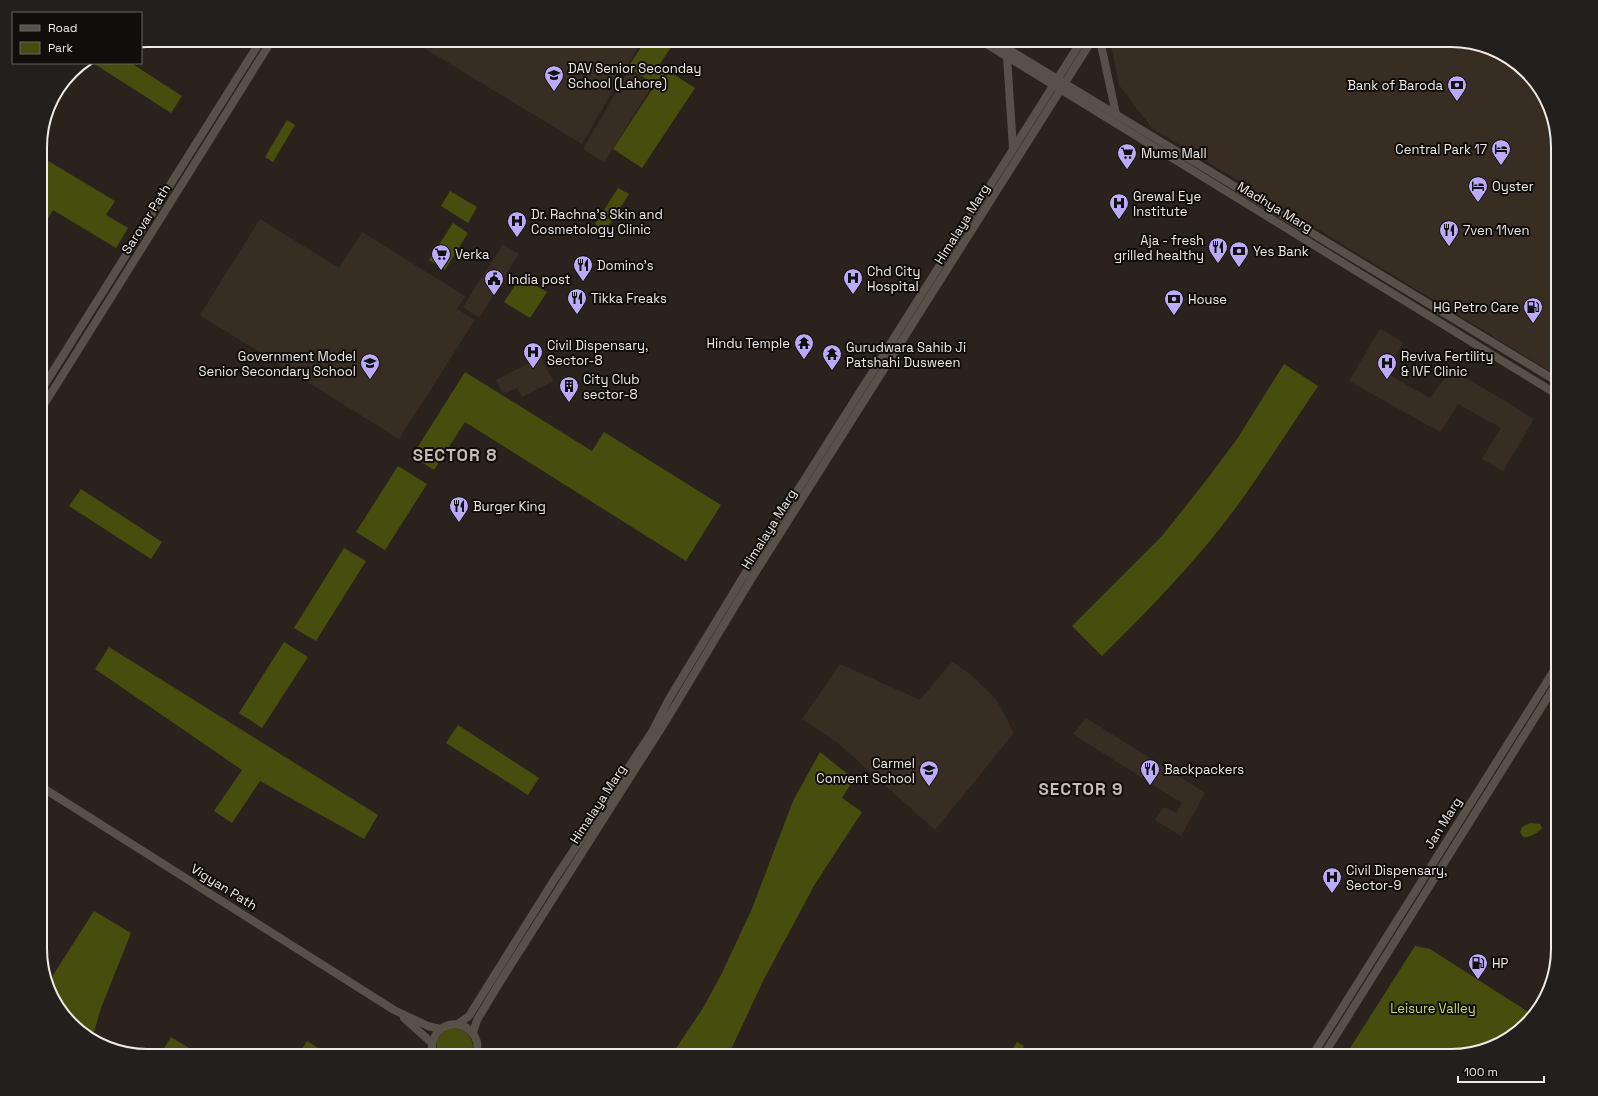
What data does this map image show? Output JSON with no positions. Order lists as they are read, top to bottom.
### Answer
{
  "streets": {
    "main road": [
      "Madhya Marg",
      "Sarovar Path",
      "Himalaya Marg",
      "Jan Marg",
      "Vigyan Path"
    ]
  },
  "crossings": [
    ["Madhya Marg", "Himalaya Marg"]
  ],
  "districts": ["SECTOR 8", "SECTOR 9"],
  "parks": ["Leisure Valley"],
  "places": {
    "school or university": ["DAV Senior Seconday School (Lahore)", "Government Model Senior Secondary School", "Carmel Convent School"],
    "bank": ["Bank of Baroda", "Yes Bank", "House"],
    "hotel": ["Central Park 17", "Oyster"],
    "supermarket": ["Mums Mall", "Verka"],
    "hospital": [
      "Grewal Eye Institute",
      "Dr. Rachna's Skin and Cosmetology Clinic",
      "Chd City Hospital",
      "Civil Dispensary, Sector-8",
      "Reviva Fertility & IVF Clinic",
      "Civil Dispensary, Sector-9"
    ],
    "restaurant": [
      "7ven 11ven",
      "Aja - fresh grilled healthy",
      "Domino's",
      "Tikka Freaks",
      "Burger King",
      "Backpackers"
    ],
    "public building": ["India post"],
    "fuel station": ["HG Petro Care", "HP"],
    "temple": ["Hindu Temple", "Gurudwara Sahib Ji Patshahi Dusween"],
    "building": ["City Club sector-8"]
  },
  "legend": ["Road", "Park"],
  "scale_bar": "100 m"
}
